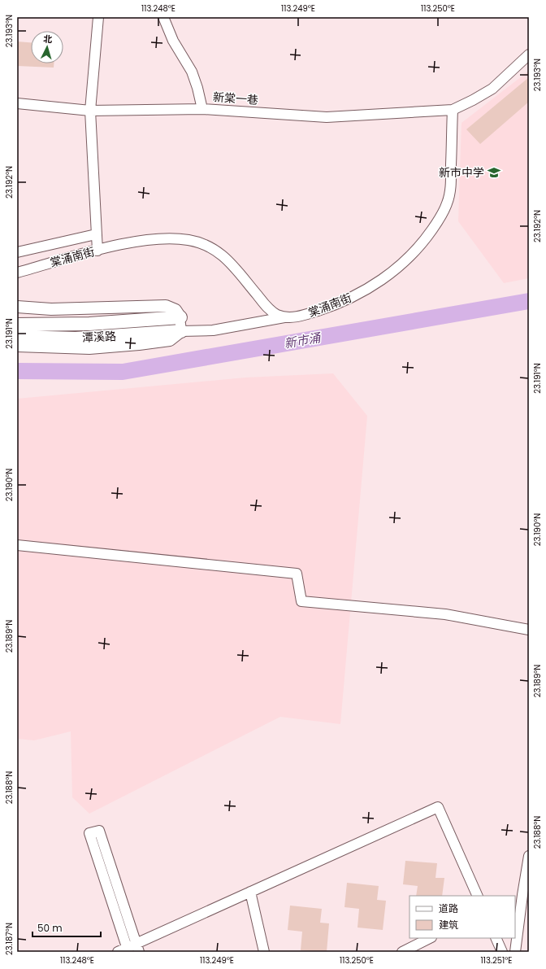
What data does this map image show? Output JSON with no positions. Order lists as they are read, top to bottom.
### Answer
{
  "streets": {
    "main road": ["潭溪路"],
    "street": ["新棠一巷", "棠涌南街"]
  },
  "crossings": [
    ["新棠一巷", "棠涌南街"]
  ],
  "water": ["新市涌"],
  "places": {
    "school or university": ["新市中学"]
  },
  "legend": ["道路", "建筑"],
  "scale_bar": "50 m",
  "north": "top",
  "coordinates": [
    "113.248°E",
    "113.249°E",
    "113.250°E",
    "23.193°N",
    "23.192°N",
    "23.191°N",
    "23.190°N",
    "23.189°N",
    "23.188°N",
    "23.187°N",
    "113.251°E"
  ]
}
